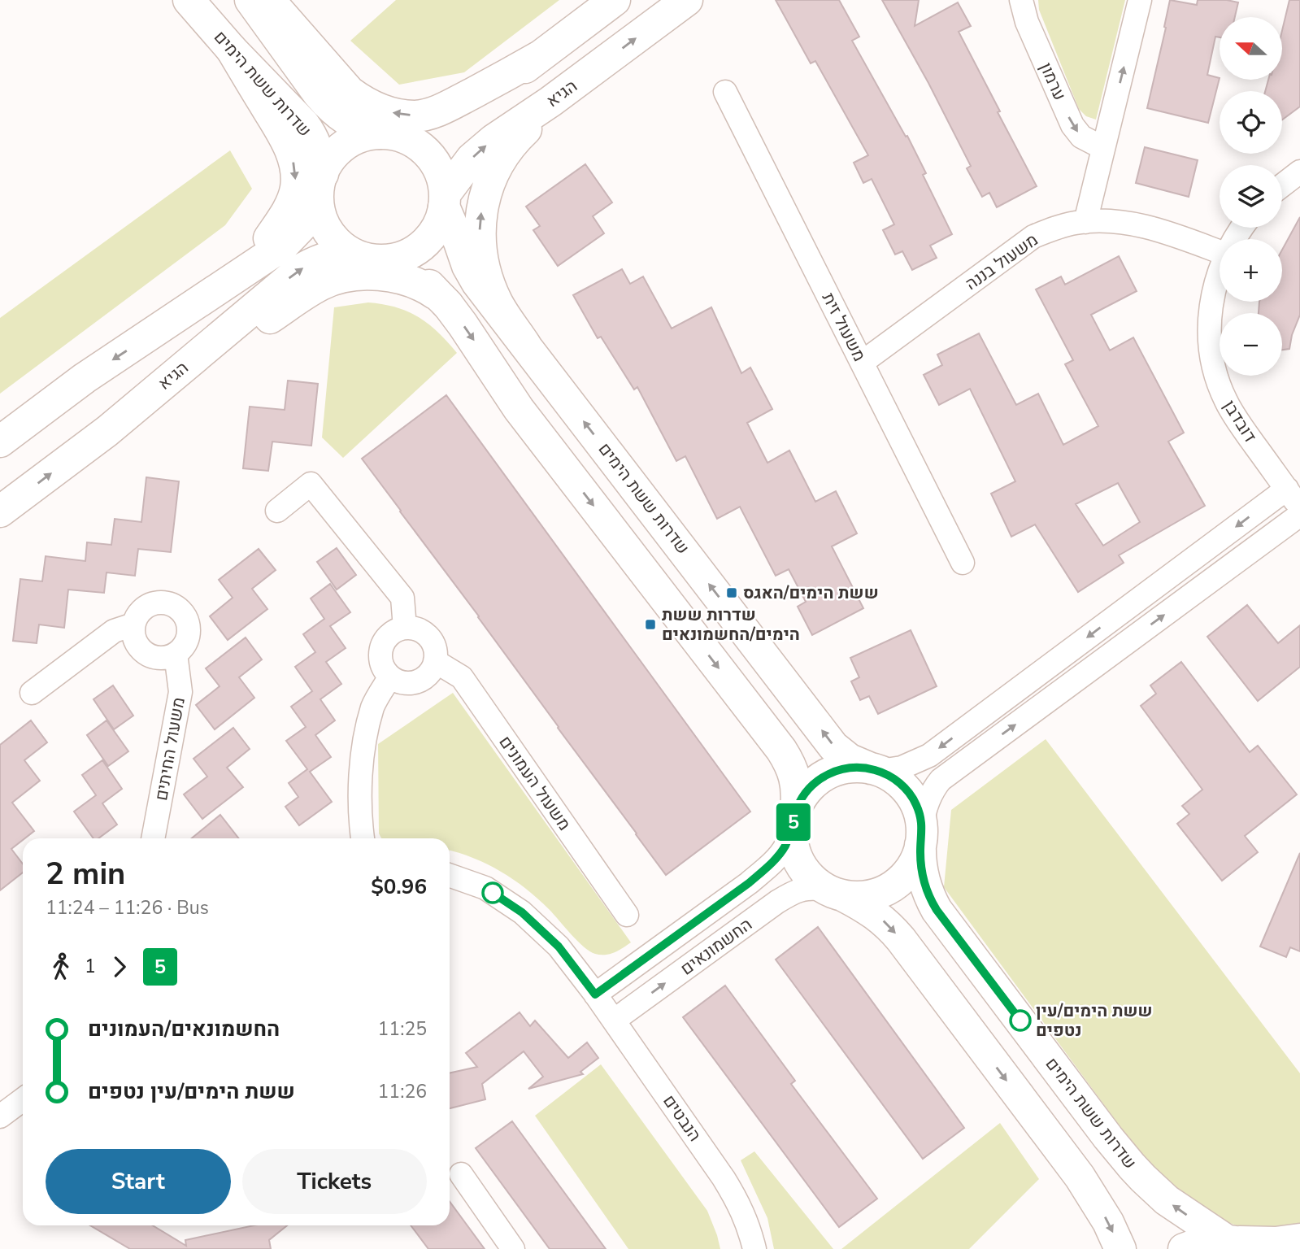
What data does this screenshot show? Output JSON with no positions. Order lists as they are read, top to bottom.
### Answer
{
  "streets": {
    "main road": ["שדרות ששת הימים", "הגיא"],
    "street": [
      "ערמון",
      "משעול בננה",
      "משעול זית",
      "דובדבן",
      "משעול החיתים",
      "משעול העמונים",
      "החשמונאים",
      "הנבטים"
    ]
  },
  "crossings": [
    ["שדרות ששת הימים", "הגיא"],
    ["שדרות ששת הימים", "החשמונאים"],
    ["משעול בננה", "משעול זית"],
    ["החשמונאים", "הנבטים"]
  ],
  "one_way": ["ערמון"],
  "places": {
    "transit": ["ששת הימים/האגס", "שדרות ששת הימים/החשמונאים"],
    "other": ["ששת הימים/עין נטפים"]
  },
  "lines": ["bus line 5"],
  "north": "left",
  "page": {
    "on_map": "5",
    "map_buttons": ["+", "−"],
    "heading": ["2 min", "11:24 – 11:26 · Bus", "$0.96"],
    "legs": ["1", "5"],
    "list": [
      {
        "name": "החשמונאים/העמונים",
        "value": "11:25"
      },
      {
        "name": "ששת הימים/עין נטפים",
        "value": "11:26"
      }
    ],
    "buttons": ["Start", "Tickets"]
  }
}
